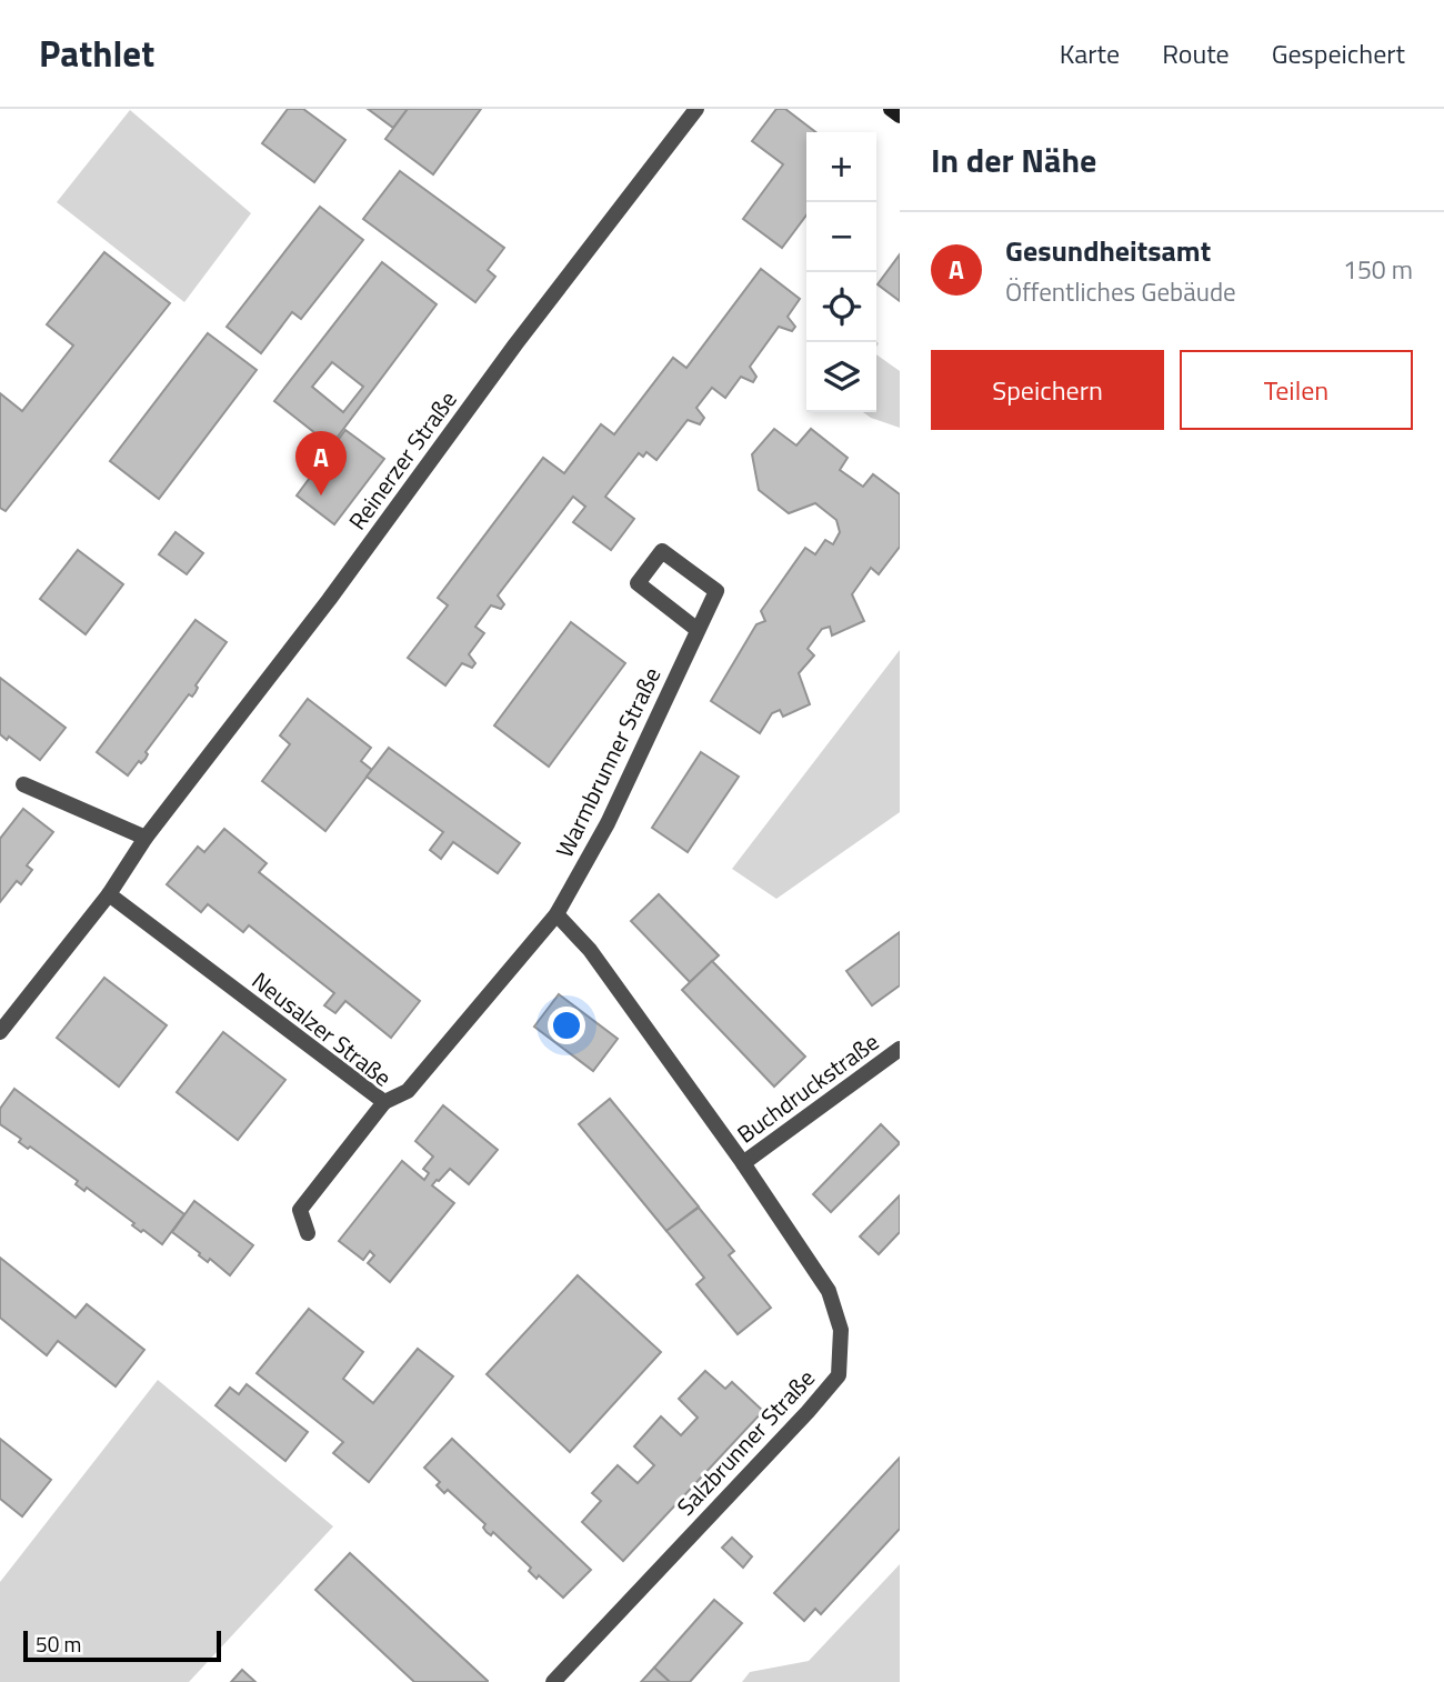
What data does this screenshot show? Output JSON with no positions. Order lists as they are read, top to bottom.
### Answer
{
  "streets": {
    "street": [
      "Reinerzer Straße",
      "Warmbrunner Straße",
      "Neusalzer Straße",
      "Buchdruckstraße",
      "Salzbrunner Straße"
    ]
  },
  "crossings": [
    ["Reinerzer Straße", "Neusalzer Straße"],
    ["Warmbrunner Straße", "Neusalzer Straße"],
    ["Buchdruckstraße", "Salzbrunner Straße"]
  ],
  "scale_bar": "50 m",
  "page": {
    "header": "Pathlet",
    "nav": ["Karte", "Route", "Gespeichert"],
    "heading": "In der Nähe",
    "map_buttons": ["+", "−"],
    "list": [
      {
        "mark": "A",
        "name": "Gesundheitsamt",
        "note": "Öffentliches Gebäude",
        "value": "150 m"
      }
    ],
    "buttons": ["Speichern", "Teilen"],
    "pins": "A",
    "scale": "50 m"
  }
}
